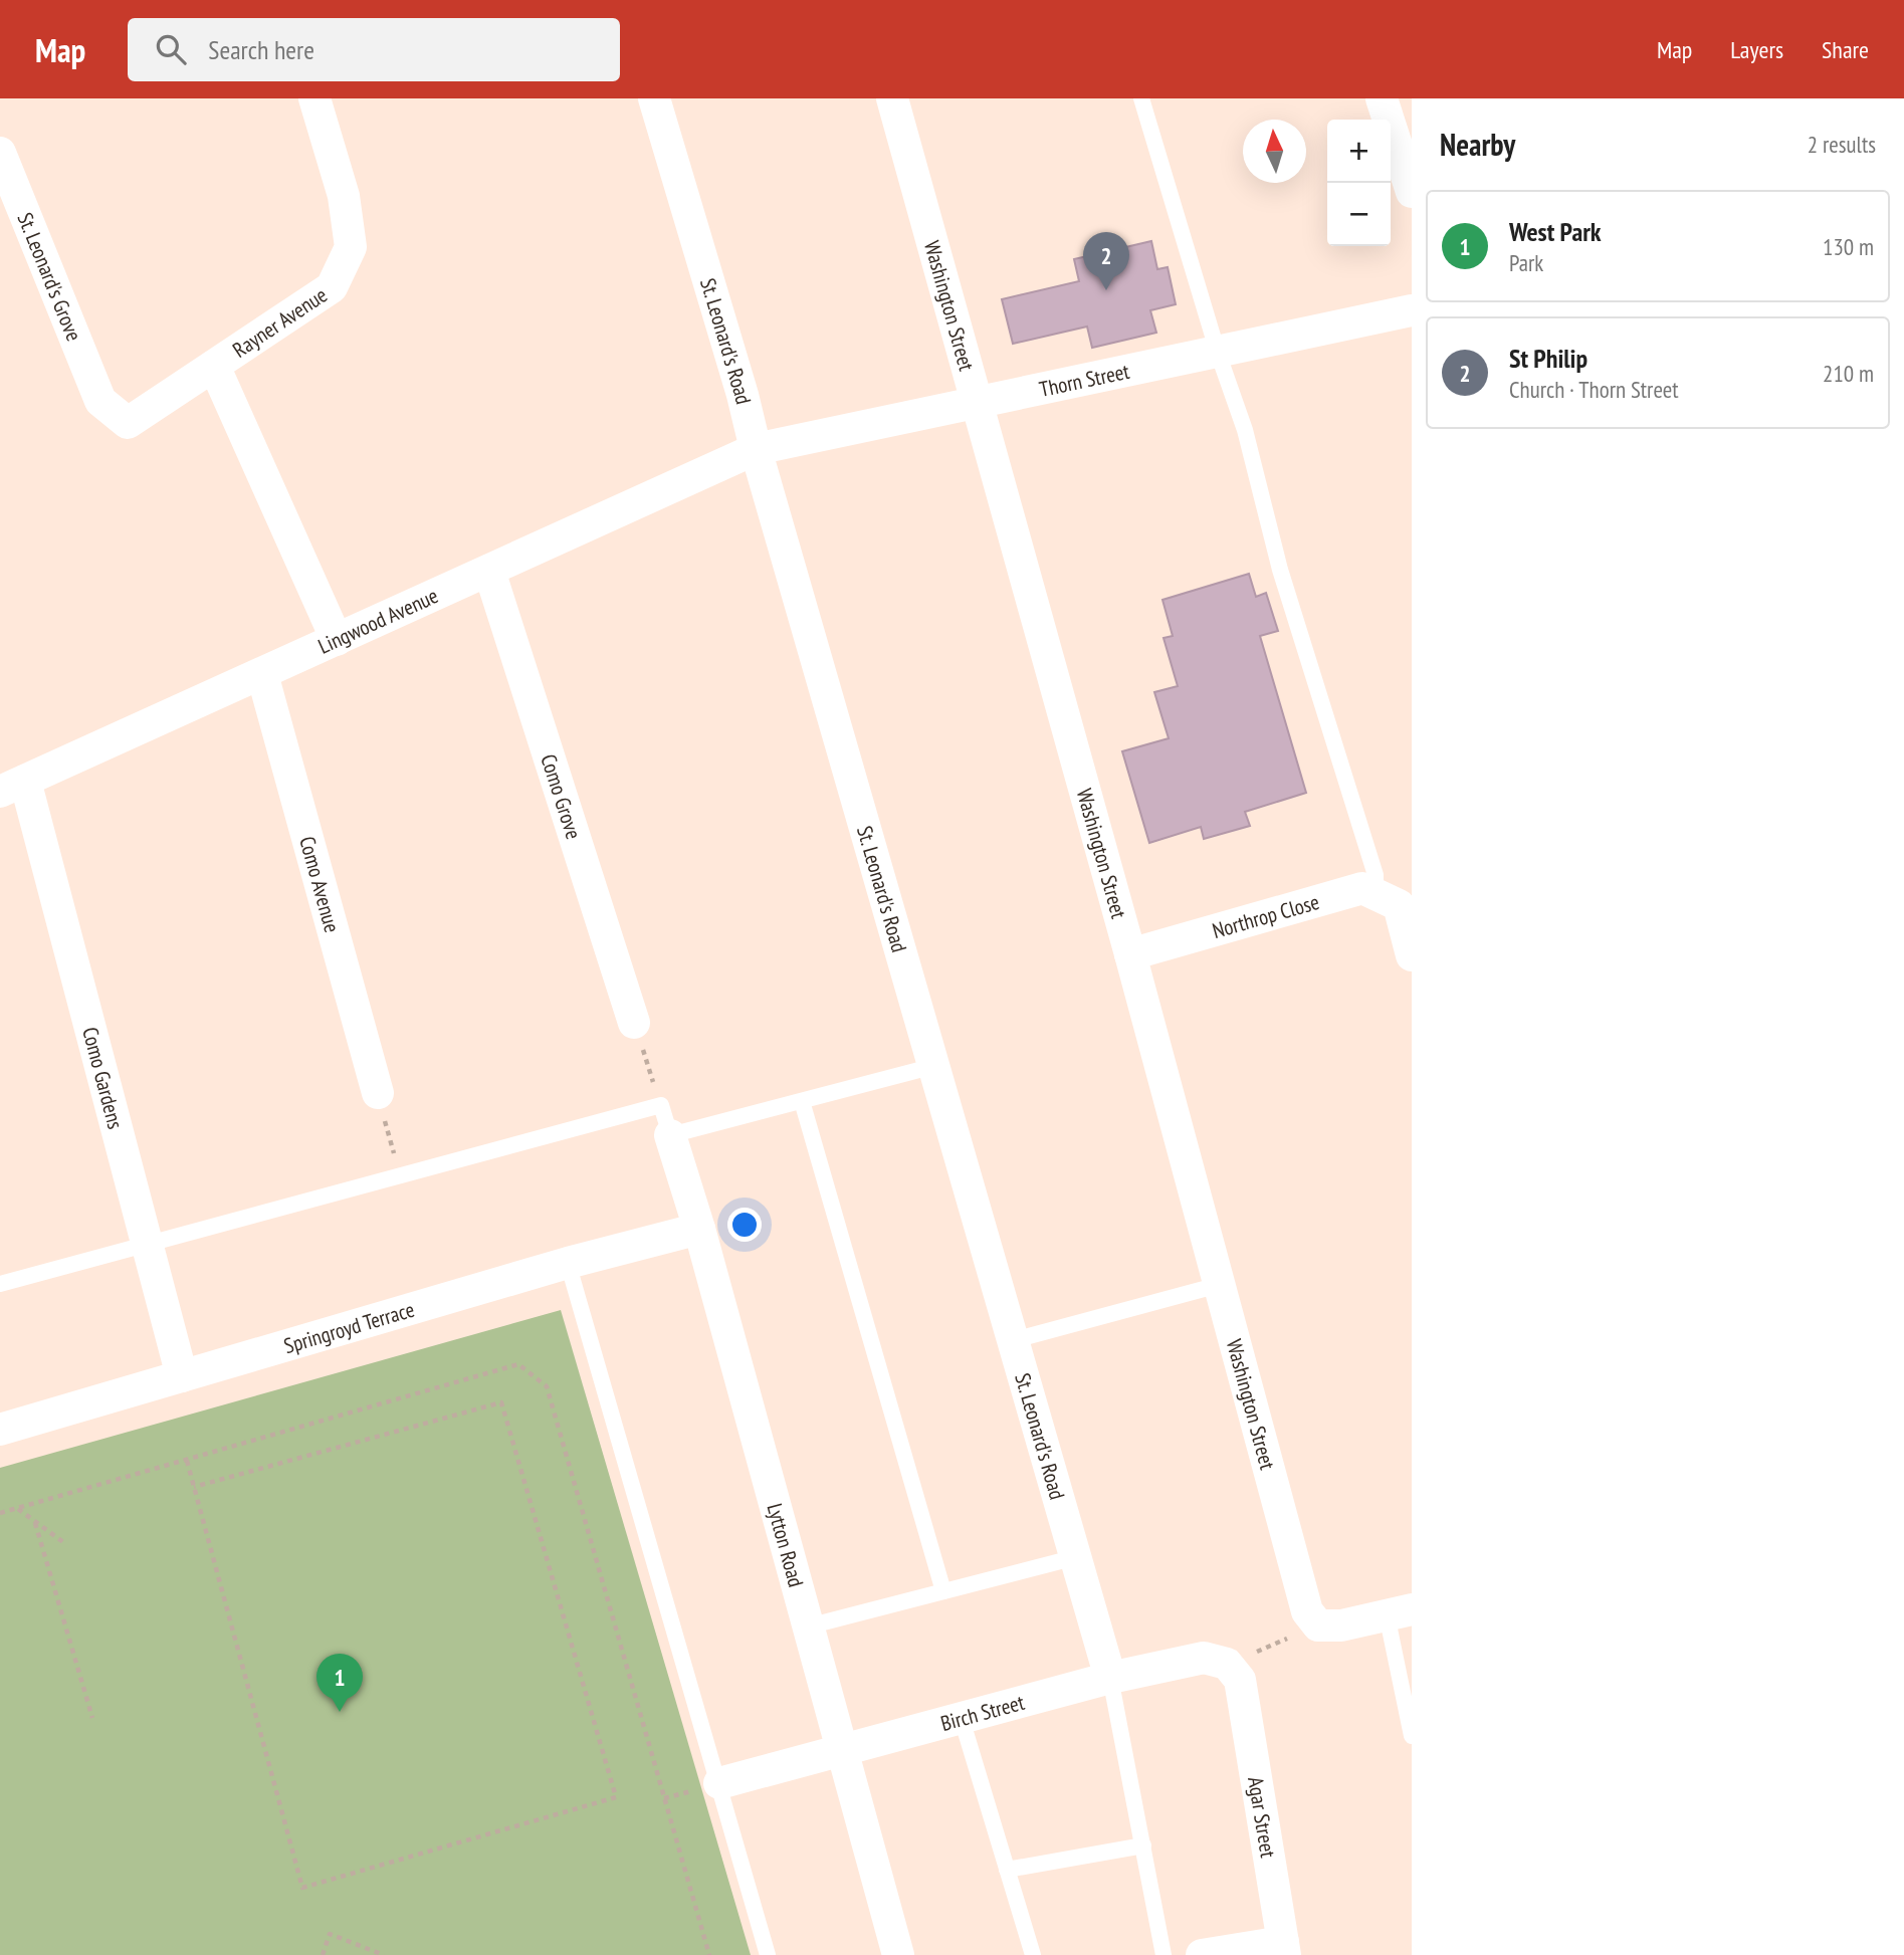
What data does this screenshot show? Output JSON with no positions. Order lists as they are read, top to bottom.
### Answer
{
  "streets": {
    "street": [
      "St. Leonard's Grove",
      "Washington Street",
      "Rayner Avenue",
      "St. Leonard's Road",
      "Thorn Street",
      "Lingwood Avenue",
      "Como Grove",
      "Como Avenue",
      "Northrop Close",
      "Como Gardens",
      "Springroyd Terrace",
      "Lytton Road",
      "Birch Street",
      "Agar Street"
    ]
  },
  "crossings": [
    ["St. Leonard's Grove", "Rayner Avenue"],
    ["Washington Street", "Thorn Street"],
    ["Washington Street", "Northrop Close"],
    ["St. Leonard's Road", "Thorn Street"],
    ["St. Leonard's Road", "Lingwood Avenue"],
    ["St. Leonard's Road", "Birch Street"],
    ["Thorn Street", "Lingwood Avenue"],
    ["Lingwood Avenue", "Como Grove"],
    ["Lingwood Avenue", "Como Avenue"],
    ["Lingwood Avenue", "Como Gardens"],
    ["Como Gardens", "Springroyd Terrace"],
    ["Springroyd Terrace", "Lytton Road"],
    ["Lytton Road", "Birch Street"],
    ["Birch Street", "Agar Street"]
  ],
  "north": "top",
  "page": {
    "header": "Map",
    "search": "Search here",
    "nav": ["Map", "Layers", "Share"],
    "heading": ["Nearby", "2 results"],
    "map_buttons": ["+", "−"],
    "list": [
      {
        "mark": "1",
        "name": "West Park",
        "note": "Park",
        "value": "130 m"
      },
      {
        "mark": "2",
        "name": "St Philip",
        "note": "Church · Thorn Street",
        "value": "210 m"
      }
    ],
    "pins": ["2", "1"]
  }
}
